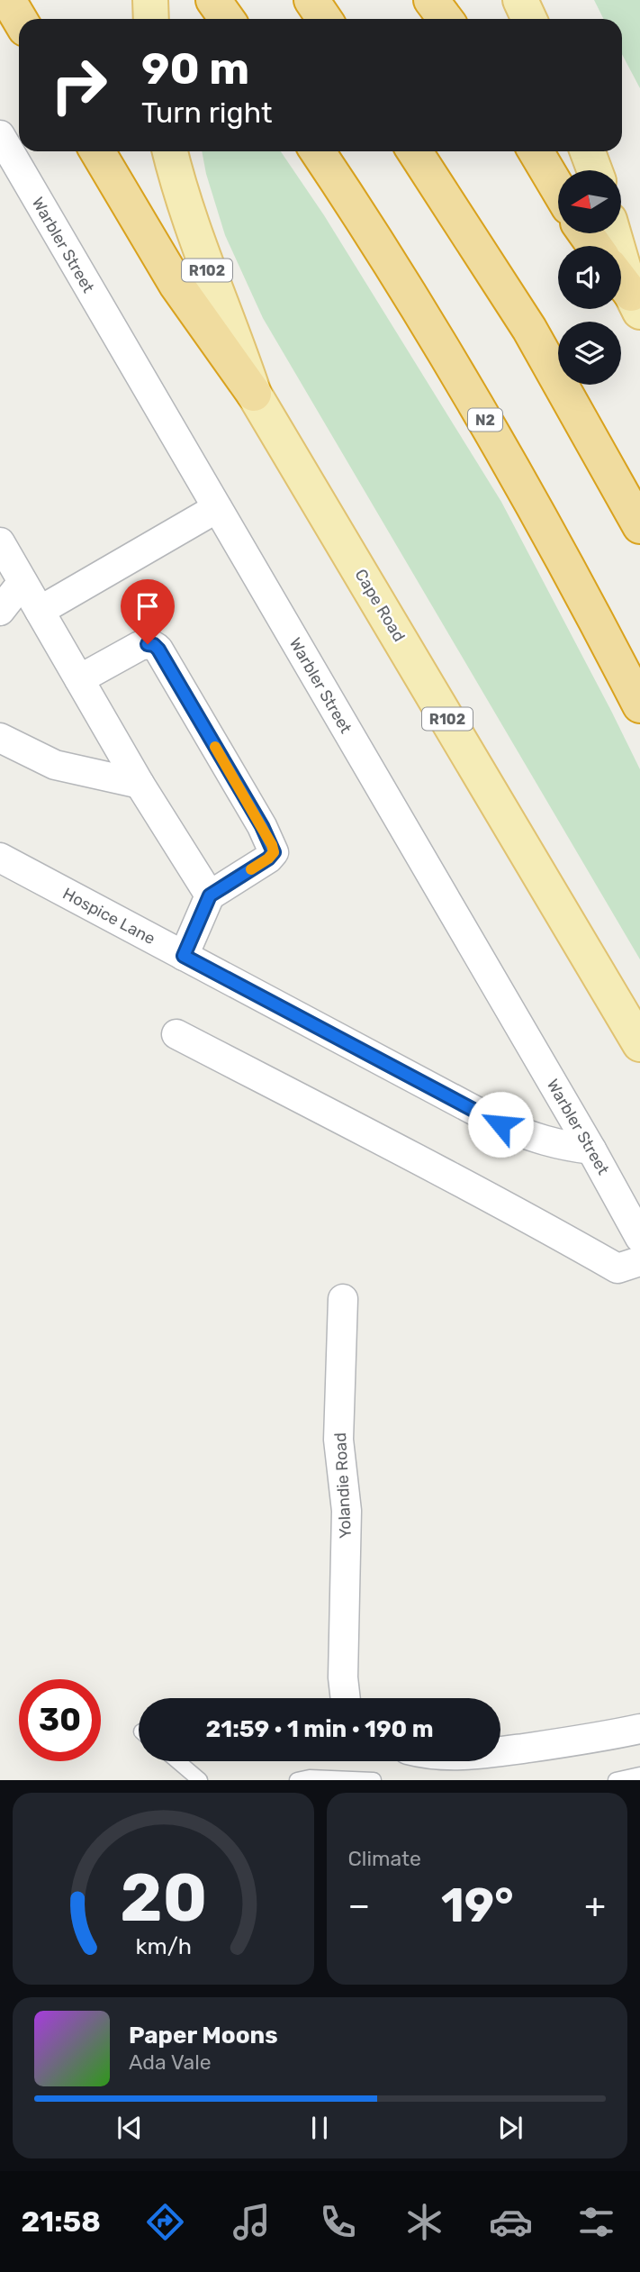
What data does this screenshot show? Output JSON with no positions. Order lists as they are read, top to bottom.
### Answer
{
  "streets": {
    "highway": ["N2"],
    "main road": ["R102", "Cape Road"],
    "street": ["Warbler Street", "Hospice Lane", "Yolandie Road"]
  },
  "crossings": [
    ["Warbler Street", "Hospice Lane"]
  ],
  "north": "left",
  "page": {
    "turn": ["90 m", "Turn right"],
    "limit": "30",
    "trip": "21:59 · 1 min · 190 m",
    "tile": "Climate",
    "heat": ["−", "19°", "+"],
    "song": ["Paper Moons", "Ada Vale"],
    "tabs": "21:58",
    "gauge": ["20", "km/h"]
  }
}
